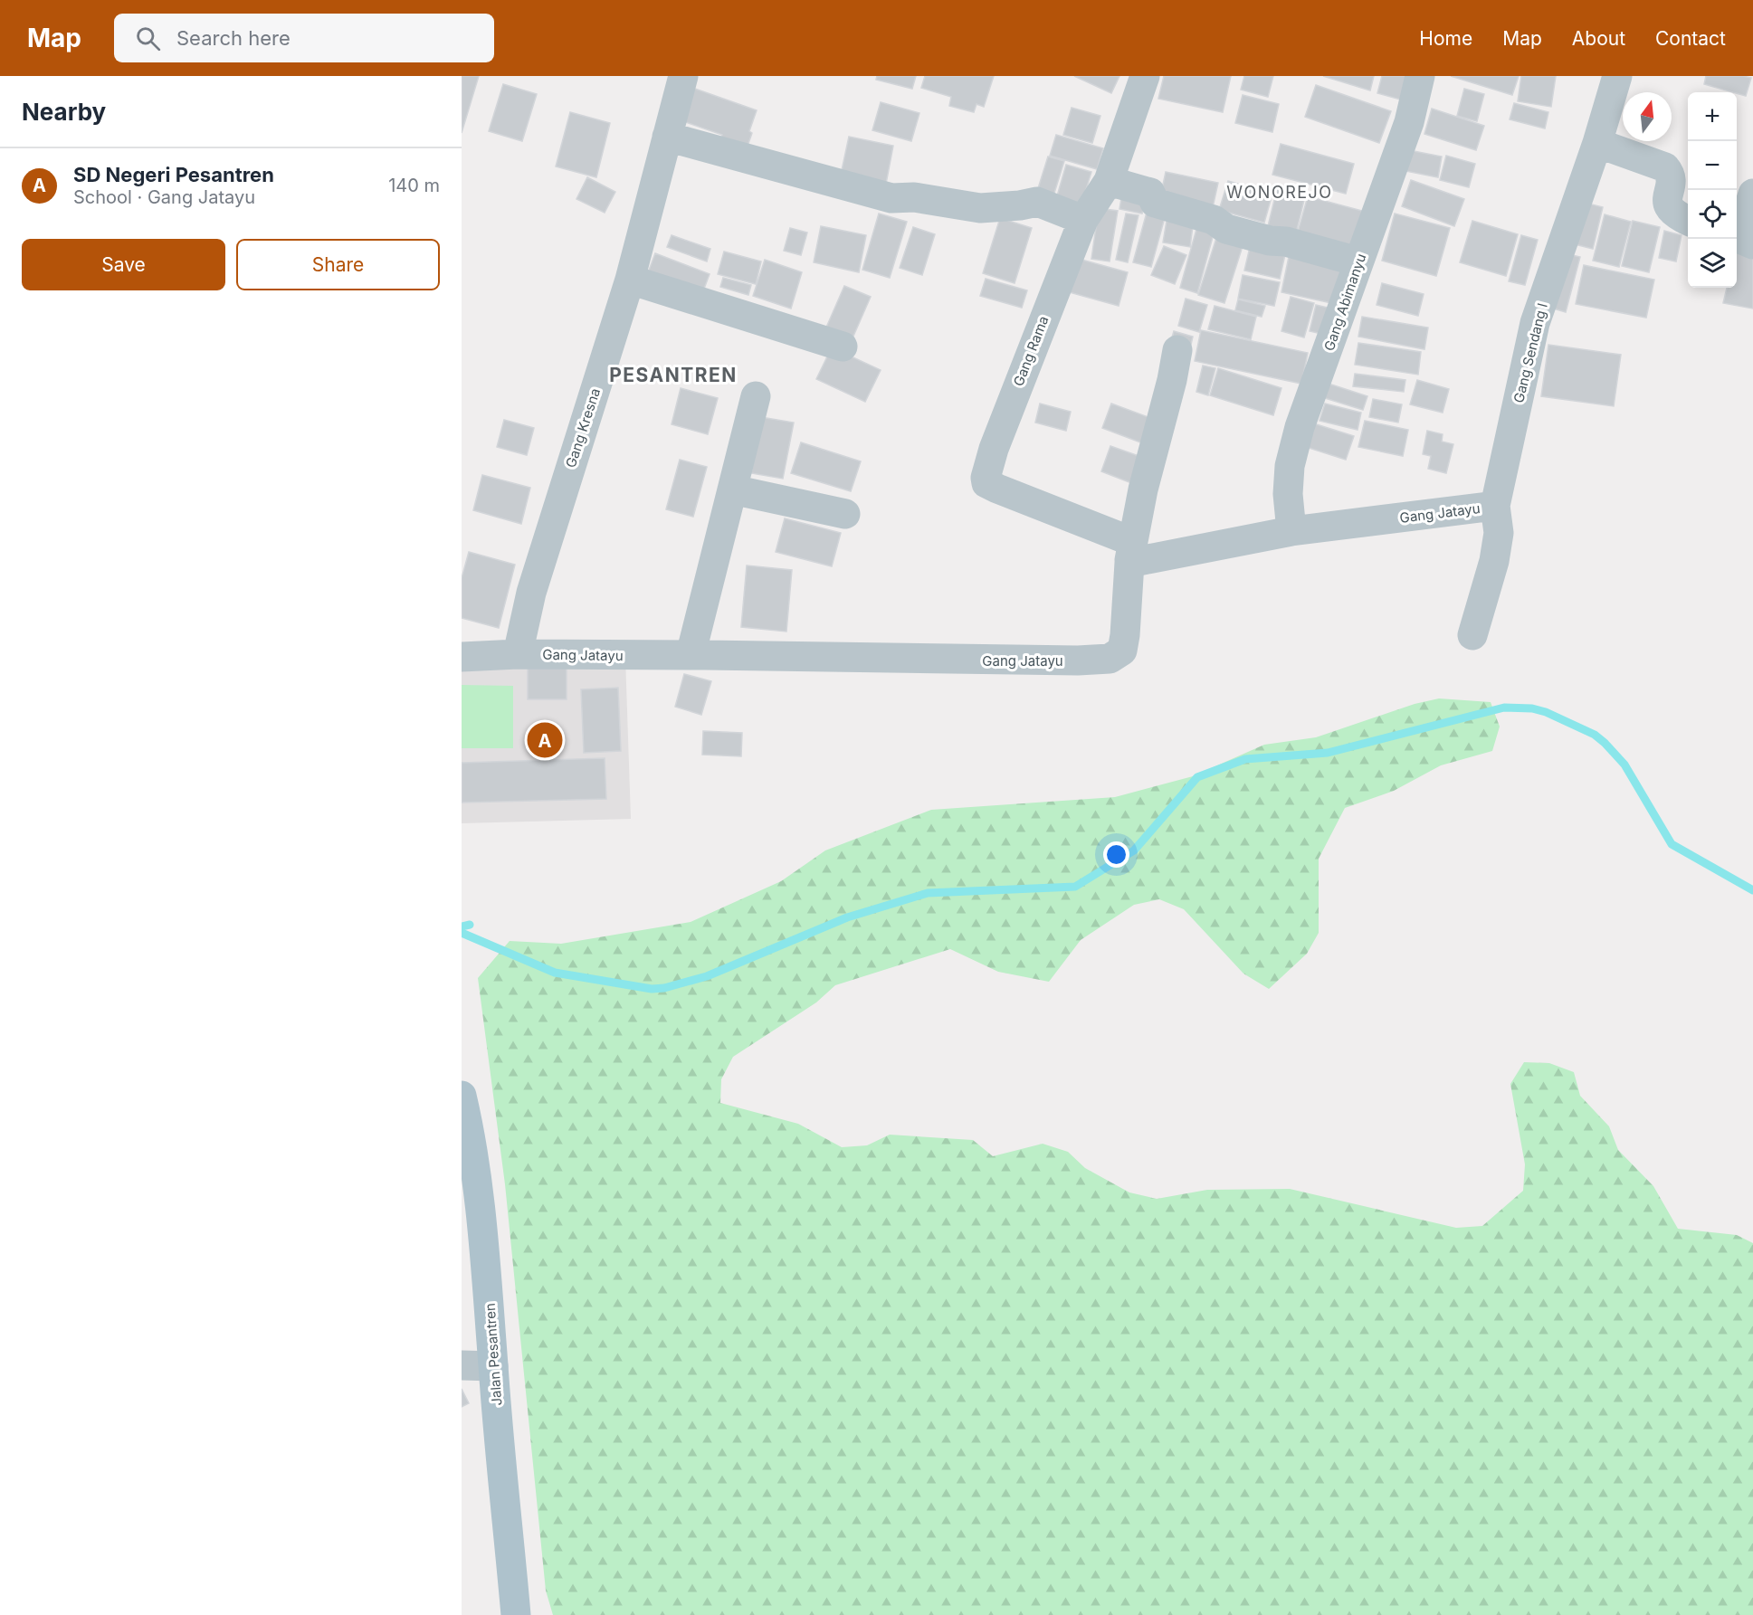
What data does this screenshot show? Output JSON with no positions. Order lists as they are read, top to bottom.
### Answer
{
  "streets": {
    "main road": ["Jalan Pesantren"],
    "street": [
      "Gang Abimanyu",
      "Gang Rama",
      "Gang Sendang I",
      "Gang Kresna",
      "Gang Jatayu"
    ]
  },
  "crossings": [
    ["Gang Abimanyu", "Gang Jatayu"],
    ["Gang Rama", "Gang Jatayu"],
    ["Gang Sendang I", "Gang Jatayu"],
    ["Gang Kresna", "Gang Jatayu"]
  ],
  "districts": ["WONOREJO", "PESANTREN"],
  "north": "top",
  "page": {
    "header": "Map",
    "search": "Search here",
    "nav": [
      "Home",
      "Map",
      "About",
      "Contact"
    ],
    "heading": "Nearby",
    "map_buttons": ["+", "−"],
    "list": [
      {
        "mark": "A",
        "name": "SD Negeri Pesantren",
        "note": "School · Gang Jatayu",
        "value": "140 m"
      }
    ],
    "buttons": ["Save", "Share"],
    "pins": "A"
  }
}
